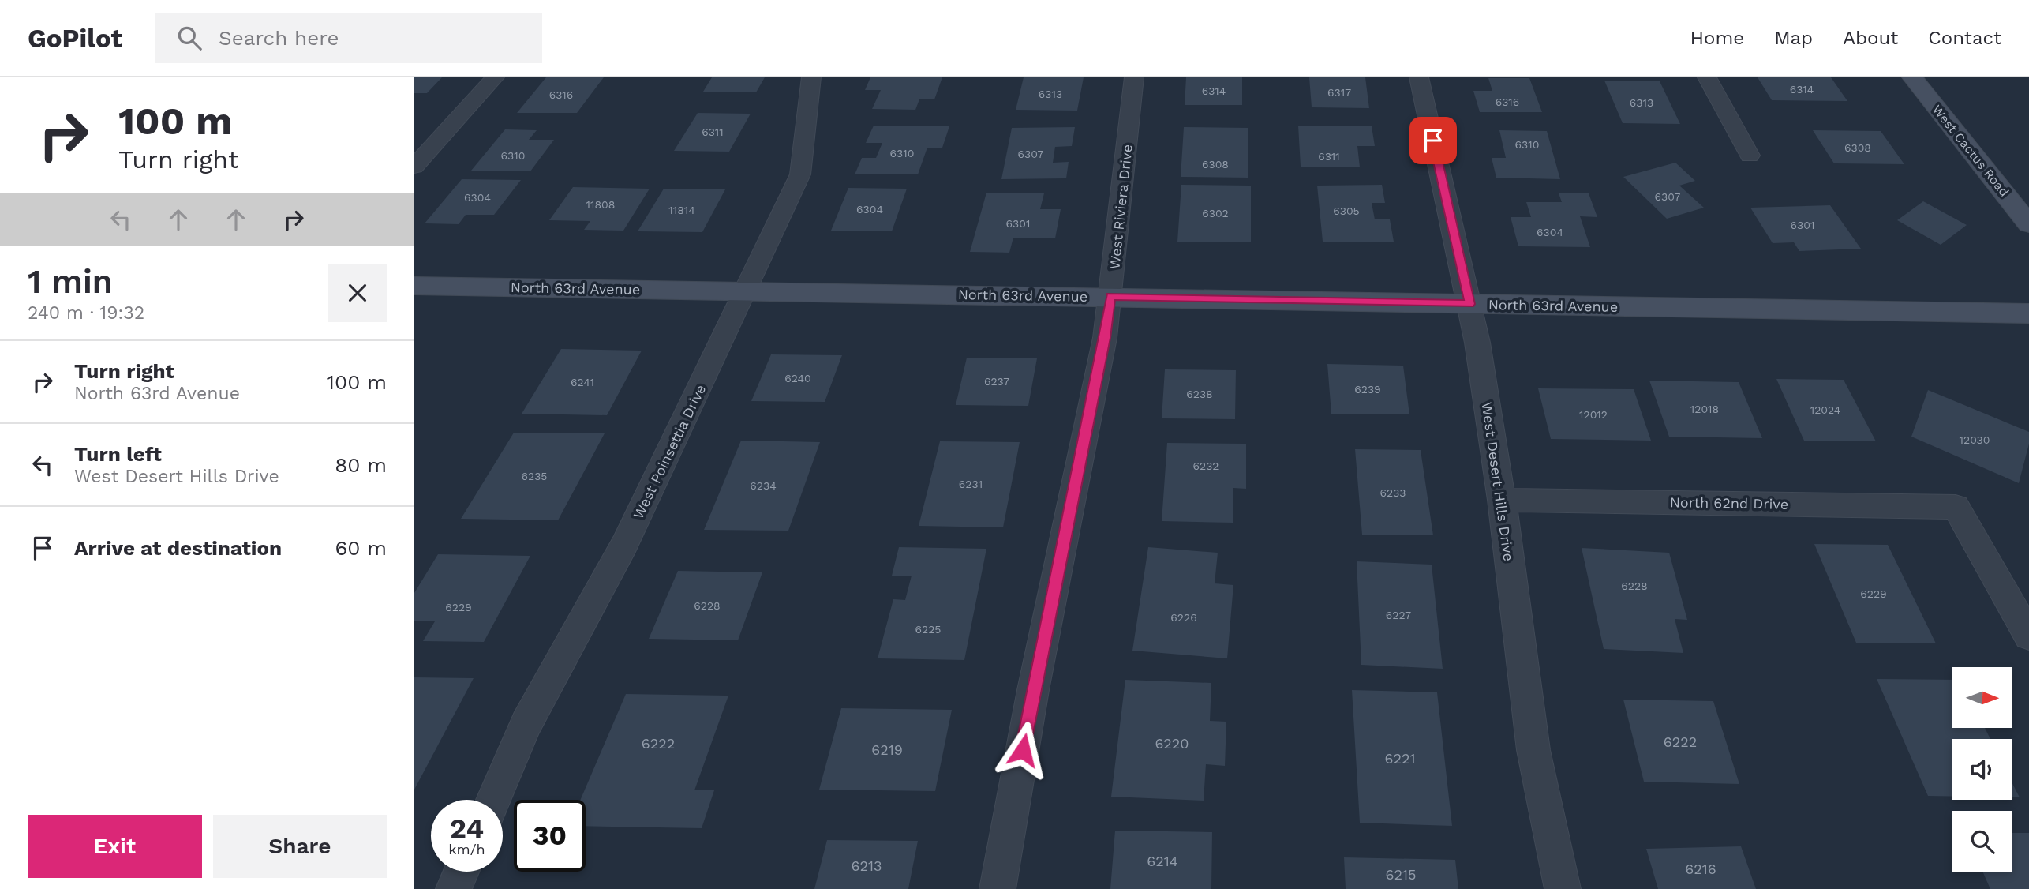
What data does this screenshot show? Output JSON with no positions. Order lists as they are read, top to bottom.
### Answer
{
  "streets": {
    "street": [
      "West Cactus Road",
      "West Riviera Drive",
      "North 63rd Avenue",
      "West Poinsettia Drive",
      "West Desert Hills Drive",
      "North 62nd Drive"
    ]
  },
  "crossings": [
    ["West Riviera Drive", "North 63rd Avenue"],
    ["North 63rd Avenue", "West Poinsettia Drive"],
    ["North 63rd Avenue", "West Desert Hills Drive"],
    ["West Desert Hills Drive", "North 62nd Drive"]
  ],
  "house_numbers": [
    "6314",
    "6314",
    "6317",
    "6313",
    "6316",
    "6316",
    "6313",
    "6311",
    "6310",
    "6308",
    "6310",
    "6307",
    "6310",
    "6311",
    "6308",
    "6307",
    "6304",
    "11808",
    "6304",
    "11814",
    "6305",
    "6302",
    "6301",
    "6301",
    "6304",
    "6240",
    "6237",
    "6241",
    "6239",
    "6238",
    "12018",
    "12024",
    "12012",
    "12030",
    "6232",
    "6235",
    "6231",
    "6234",
    "6233",
    "6228",
    "6229",
    "6228",
    "6229",
    "6227",
    "6226",
    "6225",
    "6222",
    "6222",
    "6220",
    "6219",
    "6221",
    "6214",
    "6213",
    "6216",
    "6215"
  ],
  "north": "right",
  "page": {
    "header": "GoPilot",
    "search": "Search here",
    "nav": [
      "Home",
      "Map",
      "About",
      "Contact"
    ],
    "turn": ["100 m", "Turn right"],
    "heading": ["1 min", "240 m · 19:32"],
    "list": [
      {
        "name": "Turn right",
        "note": "North 63rd Avenue",
        "value": "100 m"
      },
      {
        "name": "Turn left",
        "note": "West Desert Hills Drive",
        "value": "80 m"
      },
      {
        "name": "Arrive at destination",
        "value": "60 m"
      }
    ],
    "speed": "24 km/h",
    "limit": "30",
    "buttons": ["Exit", "Share"]
  }
}
